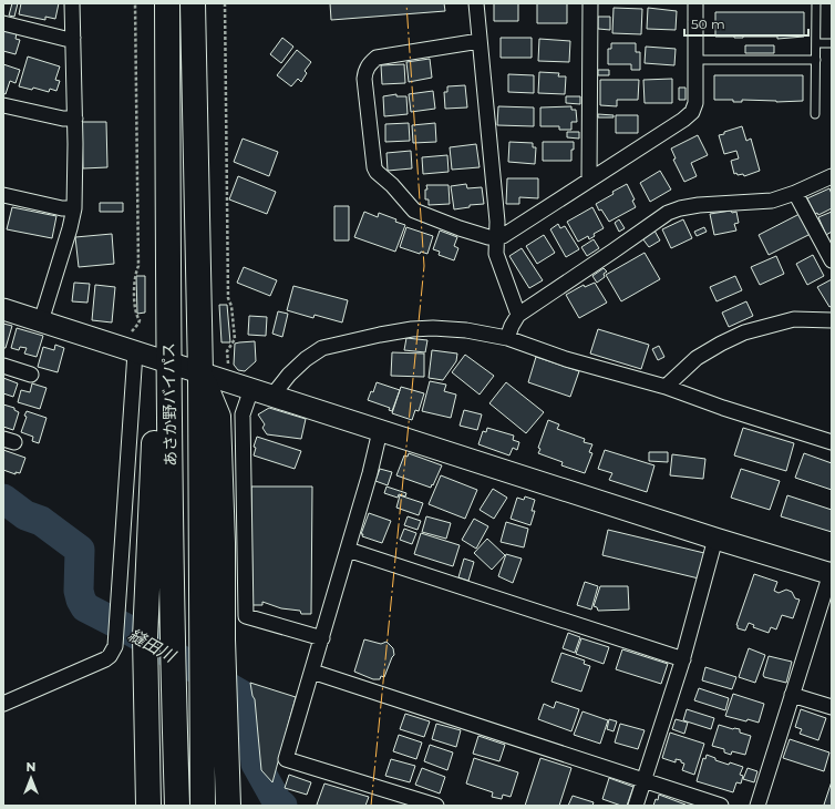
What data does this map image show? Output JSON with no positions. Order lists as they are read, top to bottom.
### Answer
{
  "streets": {
    "highway": ["あさか野バイパス"]
  },
  "water": ["縫田川"],
  "scale_bar": "50 m",
  "north": "top"
}
